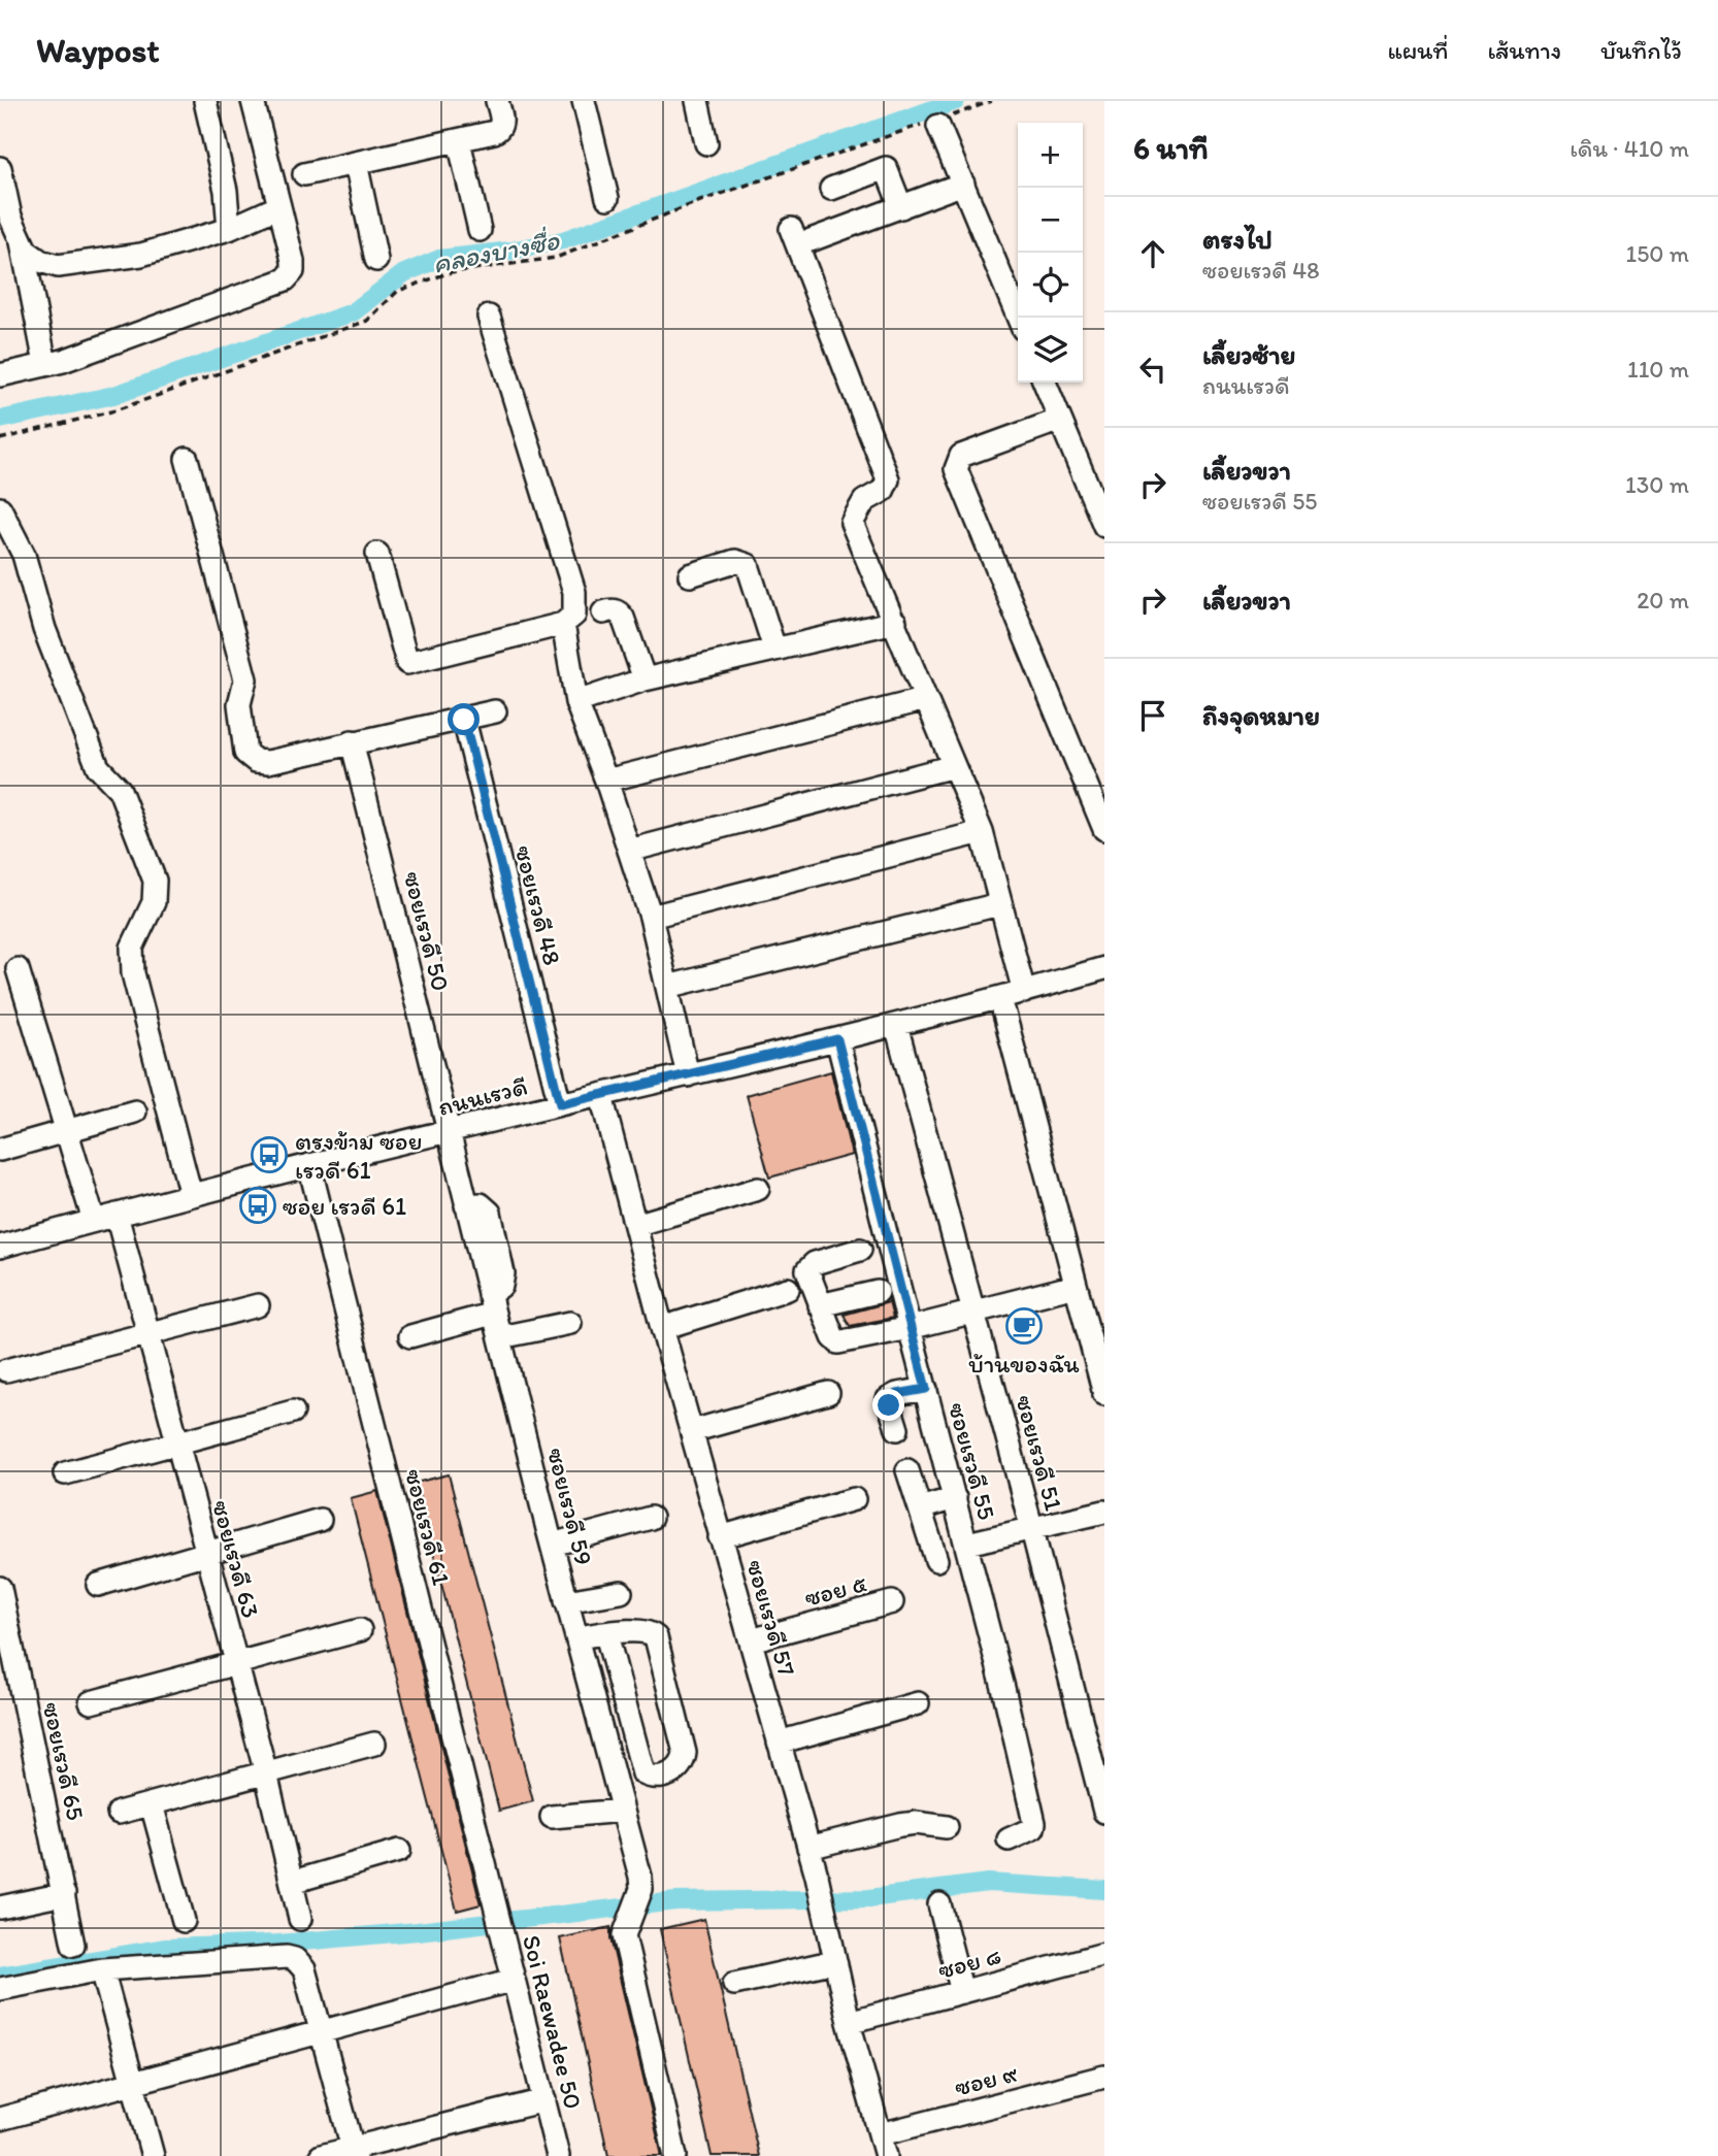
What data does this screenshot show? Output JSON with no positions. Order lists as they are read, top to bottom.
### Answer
{
  "streets": {
    "street": [
      "ซอยเรวดี 48",
      "ซอยเรวดี 50",
      "ถนนเรวดี",
      "ซอยเรวดี 51",
      "ซอยเรวดี 55",
      "ซอยเรวดี 59",
      "ซอยเรวดี 61",
      "ซอยเรวดี 63",
      "ซอย ๕",
      "ซอยเรวดี 57",
      "ซอยเรวดี 65",
      "ซอย ๘",
      "Soi Raewadee 50",
      "ซอย ๙"
    ]
  },
  "crossings": [
    ["ซอยเรวดี 48", "ถนนเรวดี"],
    ["ซอยเรวดี 50", "ถนนเรวดี"],
    ["ซอยเรวดี 50", "ซอยเรวดี 59"],
    ["ถนนเรวดี", "ซอยเรวดี 51"],
    ["ถนนเรวดี", "ซอยเรวดี 55"],
    ["ถนนเรวดี", "ซอยเรวดี 59"],
    ["ถนนเรวดี", "ซอยเรวดี 61"],
    ["ถนนเรวดี", "ซอยเรวดี 63"],
    ["ถนนเรวดี", "ซอยเรวดี 57"],
    ["ซอยเรวดี 61", "Soi Raewadee 50"],
    ["ซอย ๕", "ซอยเรวดี 57"],
    ["ซอยเรวดี 57", "ซอย ๘"],
    ["ซอยเรวดี 57", "ซอย ๙"]
  ],
  "water": ["คลองบางซื่อ"],
  "places": {
    "bus stop": ["ตรงข้าม ซอย เรวดี 61", "ซอย เรวดี 61"],
    "cafe": ["บ้านของฉัน"]
  },
  "page": {
    "header": "Waypost",
    "nav": ["แผนที่", "เส้นทาง", "บันทึกไว้"],
    "heading": ["6 นาที", "เดิน · 410 m"],
    "map_buttons": ["+", "−"],
    "list": [
      ["ตรงไป", "ซอยเรวดี 48", "150 m"],
      ["เลี้ยวซ้าย", "ถนนเรวดี", "110 m"],
      ["เลี้ยวขวา", "ซอยเรวดี 55", "130 m"],
      ["เลี้ยวขวา", "20 m"],
      "ถึงจุดหมาย"
    ]
  }
}
